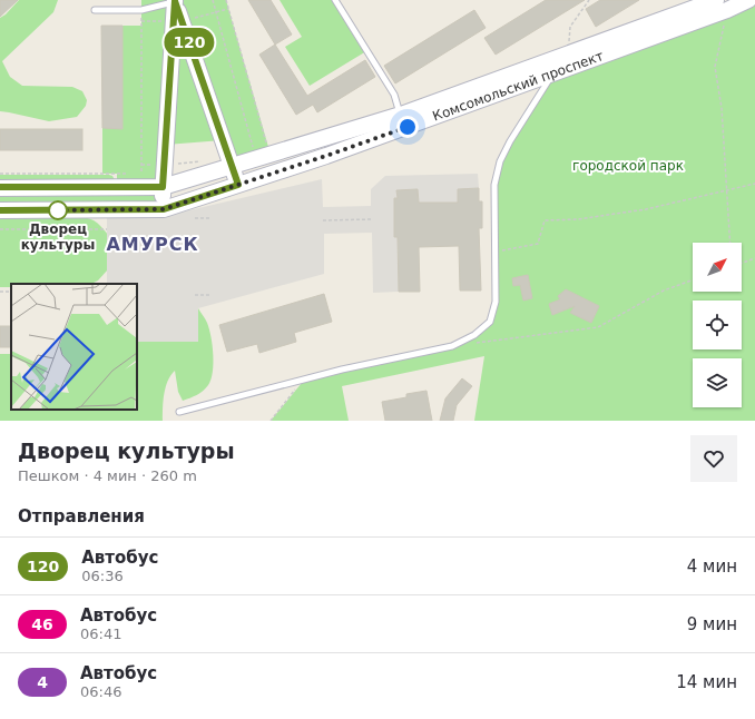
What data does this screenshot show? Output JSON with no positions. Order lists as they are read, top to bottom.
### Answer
{
  "streets": {
    "street": ["Комсомольский проспект"]
  },
  "districts": ["АМУРСК"],
  "parks": ["городской парк"],
  "places": ["Дворец культуры"],
  "lines": ["bus line 120"],
  "north": "top right",
  "page": {
    "on_map": "120",
    "heading": [
      ["Дворец культуры", "Пешком · 4 мин · 260 m"],
      "Отправления"
    ],
    "list": [
      {
        "mark": "120",
        "name": "Автобус",
        "note": "06:36",
        "value": "4 мин"
      },
      {
        "mark": "46",
        "name": "Автобус",
        "note": "06:41",
        "value": "9 мин"
      },
      {
        "mark": "4",
        "name": "Автобус",
        "note": "06:46",
        "value": "14 мин"
      }
    ]
  }
}
